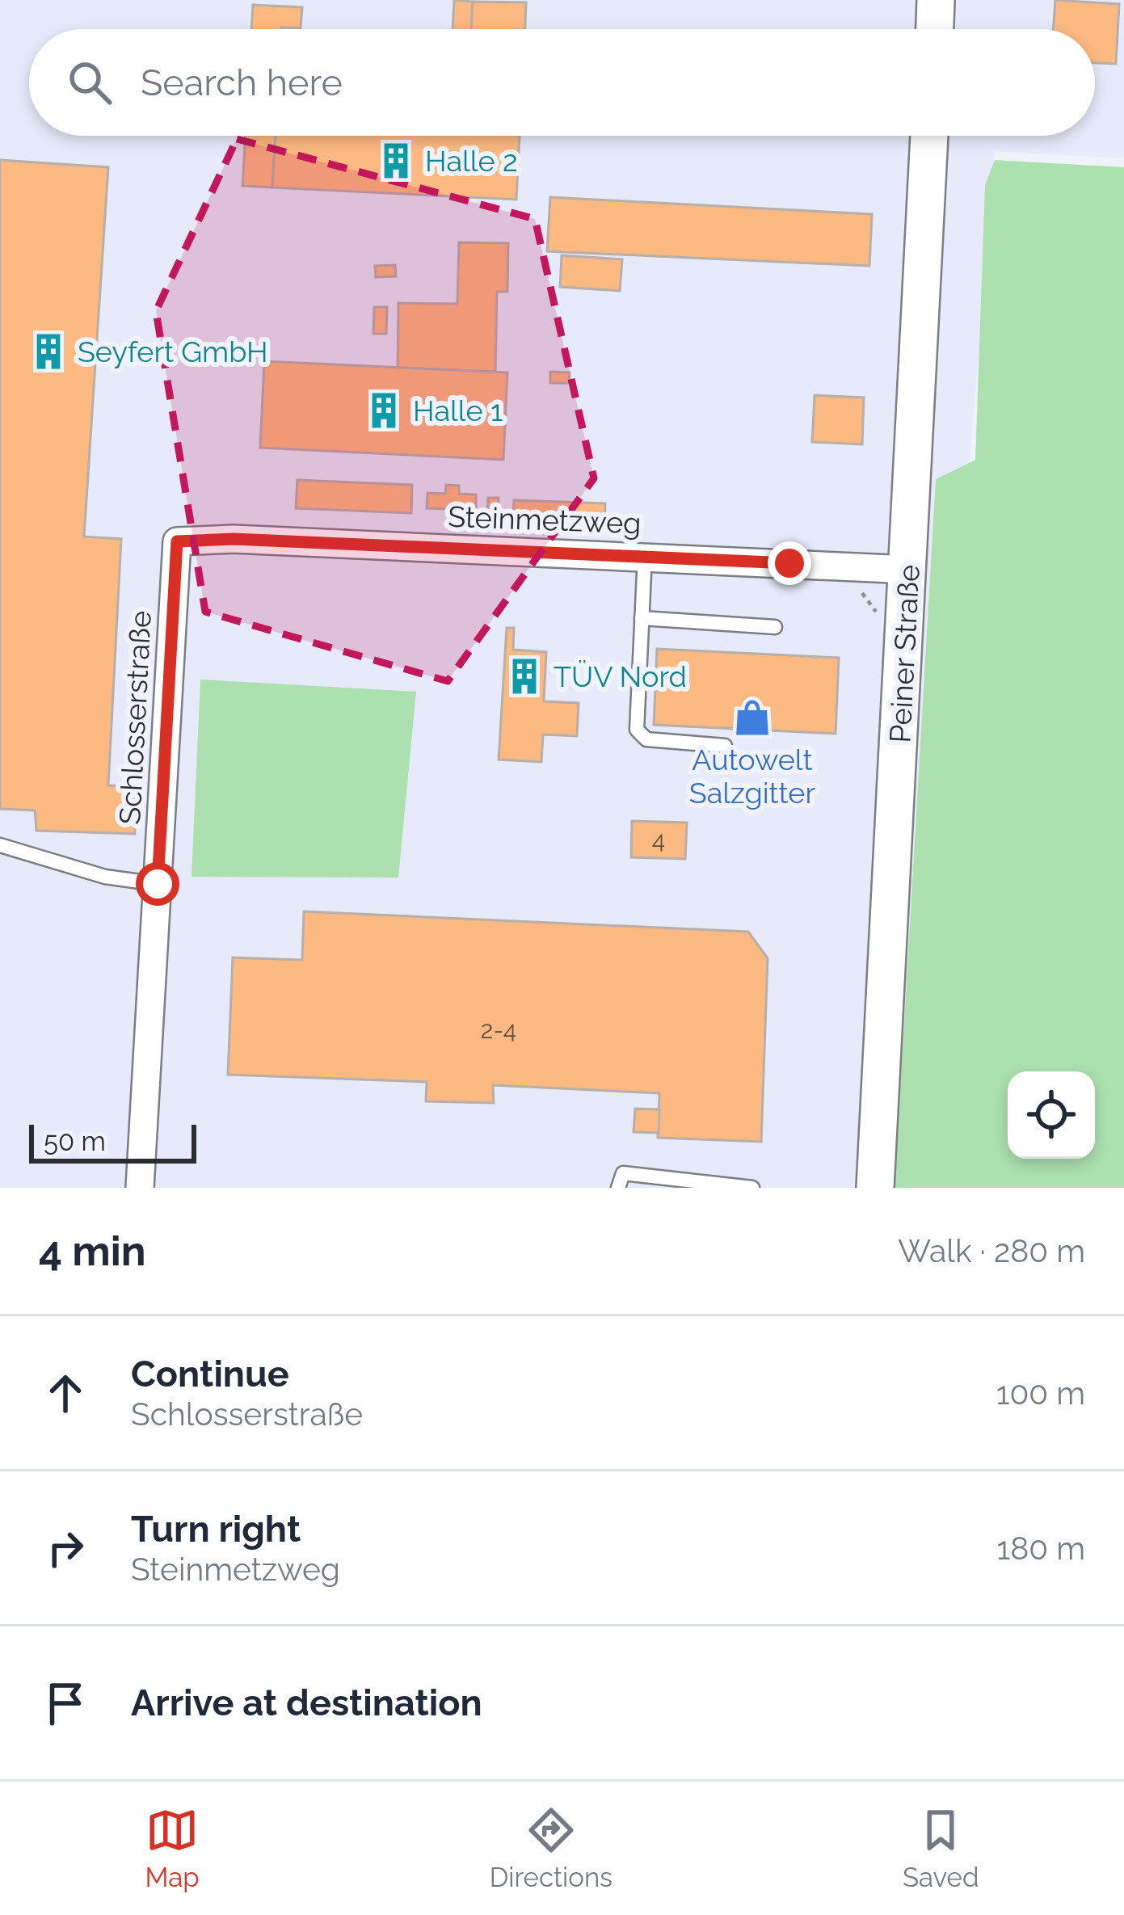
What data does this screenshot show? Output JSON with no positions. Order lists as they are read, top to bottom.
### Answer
{
  "streets": {
    "main road": ["Peiner Straße"],
    "street": ["Steinmetzweg", "Schlosserstraße"]
  },
  "crossings": [
    ["Steinmetzweg", "Peiner Straße"],
    ["Steinmetzweg", "Schlosserstraße"]
  ],
  "places": {
    "building": [
      "Halle 2",
      "Seyfert GmbH",
      "Halle 1",
      "TÜV Nord"
    ],
    "shop": ["Autowelt Salzgitter"]
  },
  "house_numbers": ["4", "2-4"],
  "scale_bar": "50 m",
  "page": {
    "search": "Search here",
    "scale": "50 m",
    "heading": ["4 min", "Walk · 280 m"],
    "list": [
      ["Continue", "Schlosserstraße", "100 m"],
      ["Turn right", "Steinmetzweg", "180 m"],
      "Arrive at destination"
    ],
    "nav": ["Map", "Directions", "Saved"]
  }
}
